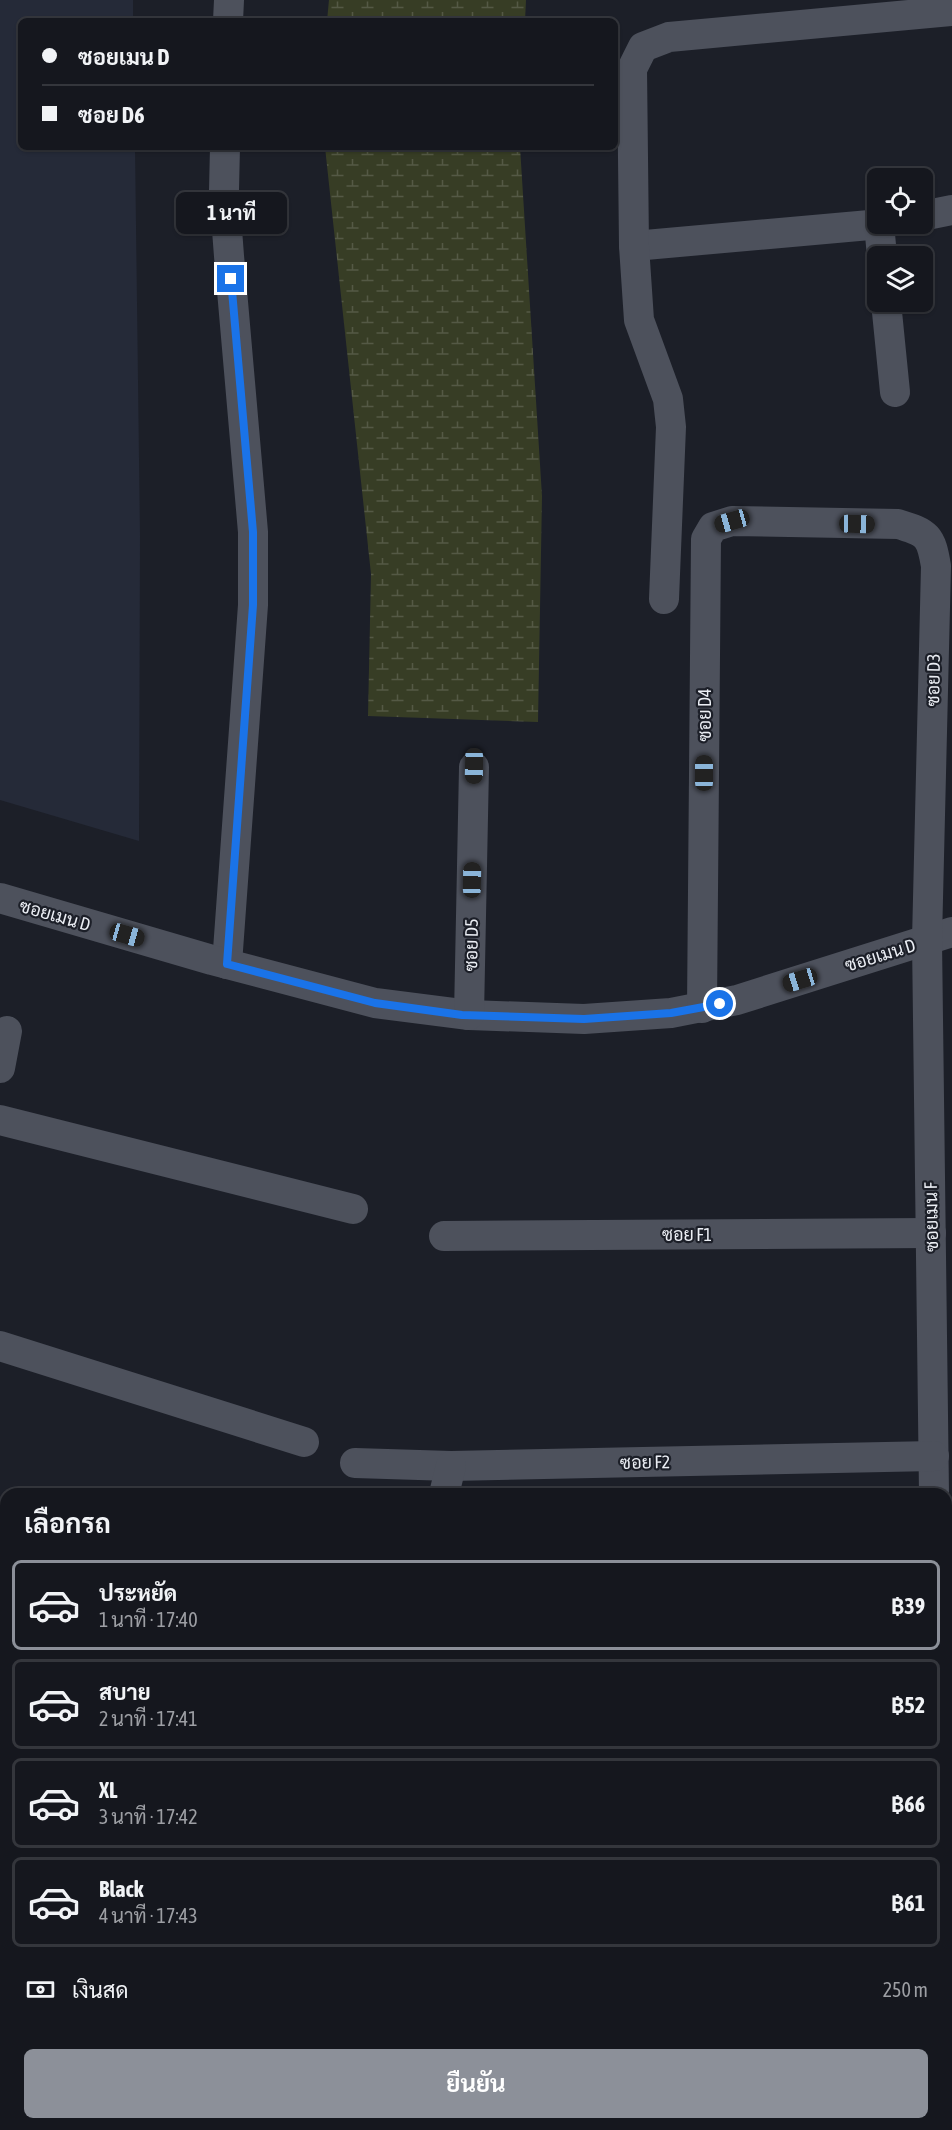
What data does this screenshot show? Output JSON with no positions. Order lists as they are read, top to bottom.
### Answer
{
  "streets": {
    "street": [
      "ซอย D3",
      "ซอย D4",
      "ซอยเมน D",
      "ซอย D5",
      "ซอยเมน F",
      "ซอย F1",
      "ซอย F2"
    ]
  },
  "crossings": [
    ["ซอย D3", "ซอย D4"],
    ["ซอย D3", "ซอยเมน D"],
    ["ซอย D3", "ซอยเมน F"],
    ["ซอย D4", "ซอยเมน D"],
    ["ซอยเมน D", "ซอย D5"],
    ["ซอยเมน D", "ซอยเมน F"],
    ["ซอยเมน F", "ซอย F1"],
    ["ซอยเมน F", "ซอย F2"]
  ],
  "page": {
    "banner": ["ซอยเมน D", "ซอย D6"],
    "bubble": "1 นาที",
    "heading": "เลือกรถ",
    "list": [
      {
        "name": "ประหยัด",
        "note": "1 นาที · 17:40",
        "value": "฿39"
      },
      {
        "name": "สบาย",
        "note": "2 นาที · 17:41",
        "value": "฿52"
      },
      {
        "name": "XL",
        "note": "3 นาที · 17:42",
        "value": "฿66"
      },
      {
        "name": "Black",
        "note": "4 นาที · 17:43",
        "value": "฿61"
      }
    ],
    "pay": ["เงินสด", "250 m"],
    "buttons": "ยืนยัน"
  }
}
